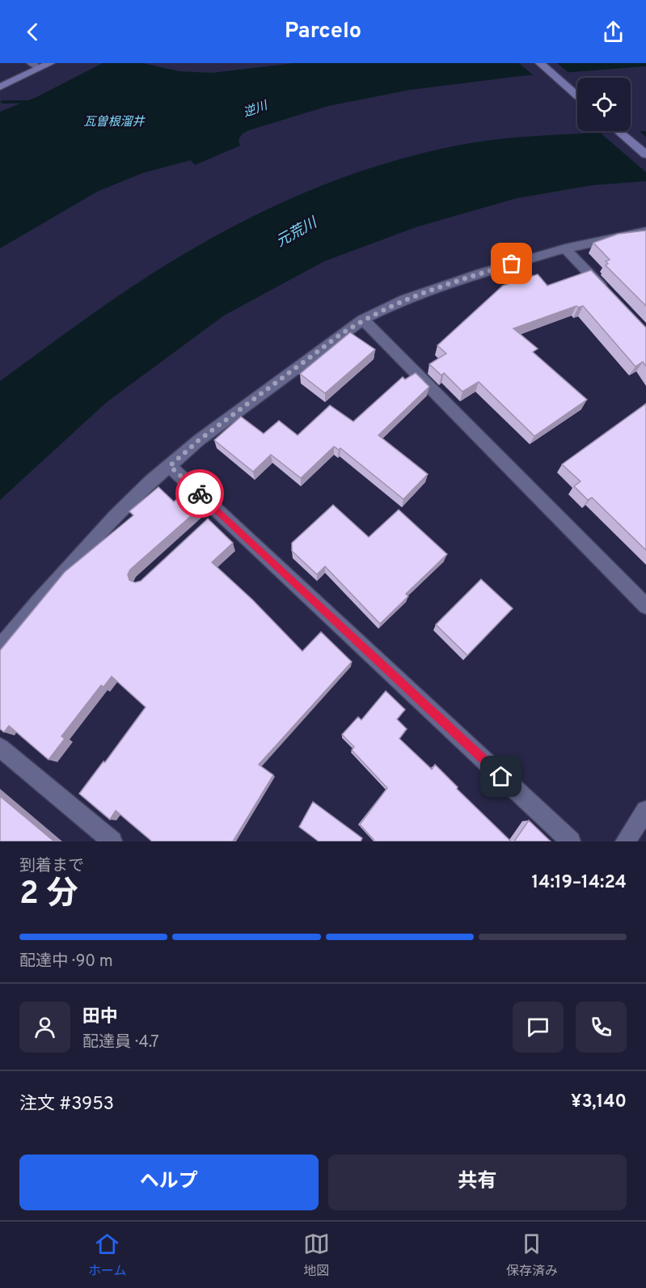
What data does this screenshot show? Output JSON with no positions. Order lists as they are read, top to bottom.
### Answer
{
  "water": ["逆川", "瓦曽根溜井", "元荒川"],
  "page": {
    "header": "Parcelo",
    "heading": ["2 分", "到着まで", "14:19–14:24"],
    "panel": [
      "田中",
      "配達員 · 4.7",
      "注文 #3953",
      "¥3,140"
    ],
    "bar": "配達中 · 90 m",
    "buttons": ["ヘルプ", "共有"],
    "tabs": ["ホーム", "地図", "保存済み"]
  }
}
